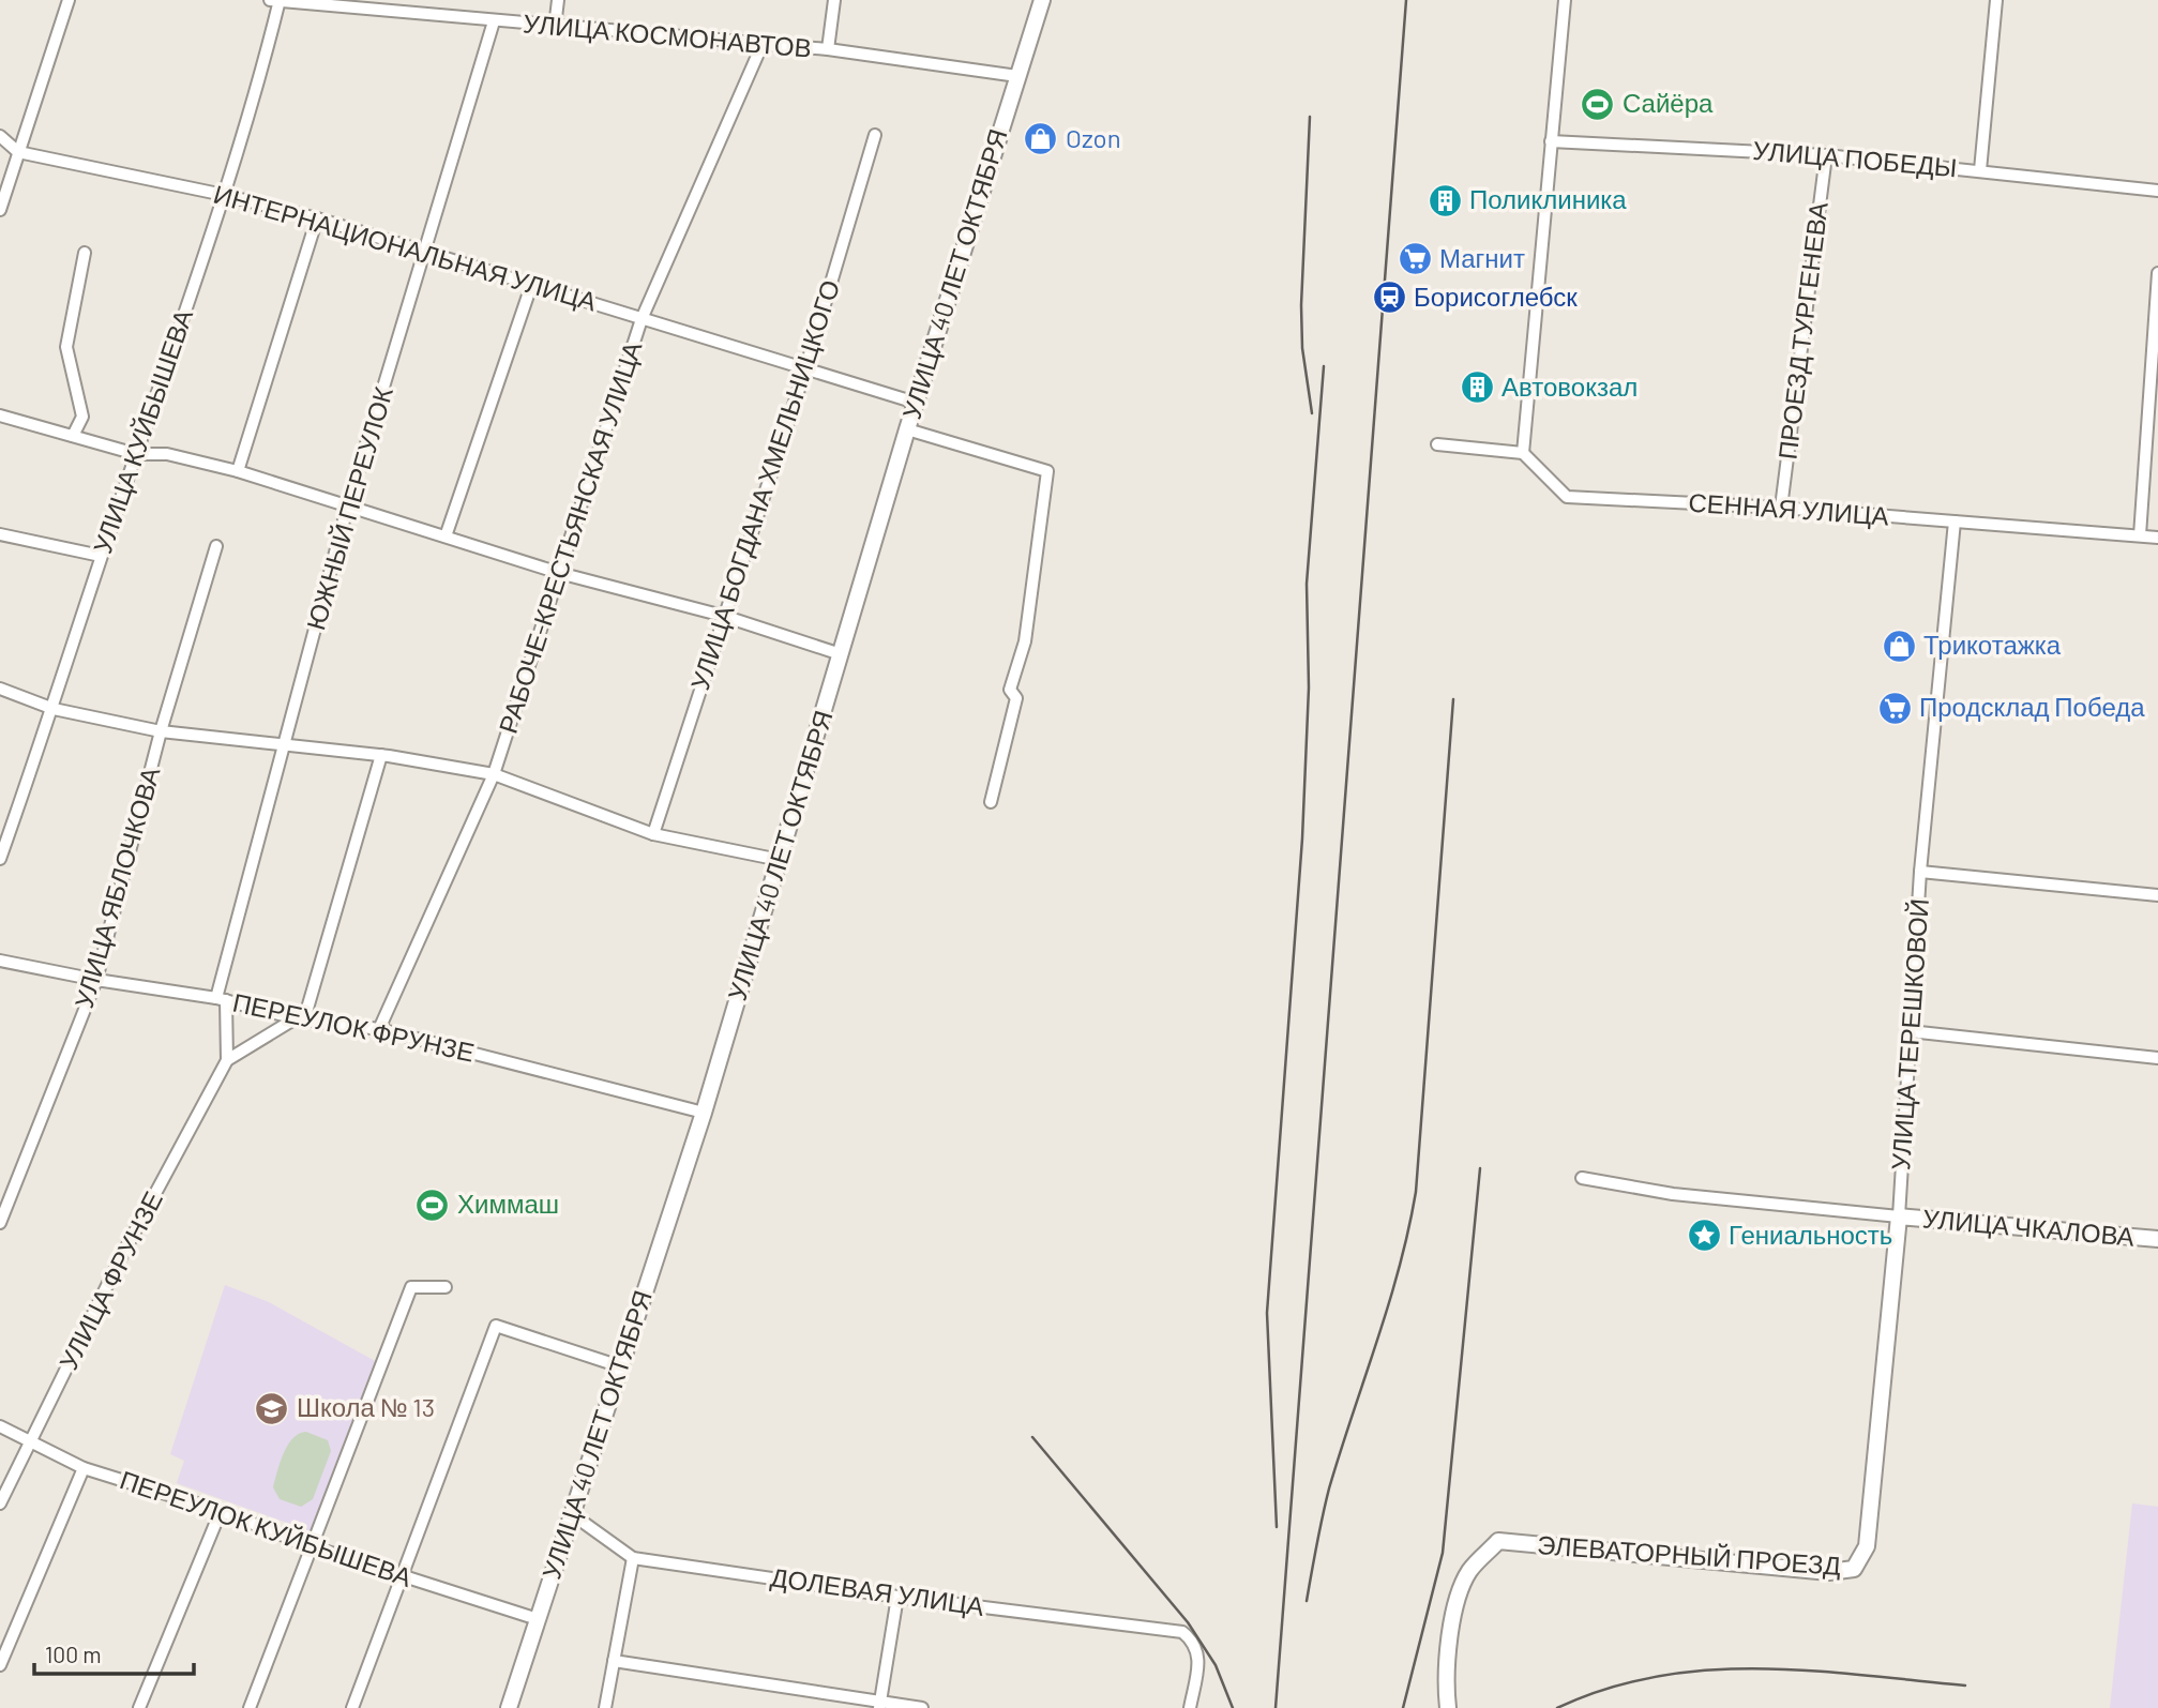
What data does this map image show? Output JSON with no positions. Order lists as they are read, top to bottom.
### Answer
{
  "streets": {
    "street": [
      "УЛИЦА КОСМОНАВТОВ",
      "УЛИЦА ПОБЕДЫ",
      "ИНТЕРНАЦИОНАЛЬНАЯ УЛИЦА",
      "УЛИЦА 40 ЛЕТ ОКТЯБРЯ",
      "ПРОЕЗД ТУРГЕНЕВА",
      "УЛИЦА КУЙБЫШЕВА",
      "УЛИЦА БОГДАНА ХМЕЛЬНИЦКОГО",
      "ЮЖНЫЙ ПЕРЕУЛОК",
      "СЕННАЯ УЛИЦА",
      "РАБОЧЕ-КРЕСТЬЯНСКАЯ УЛИЦА",
      "УЛИЦА ЯБЛОЧКОВА",
      "ПЕРЕУЛОК ФРУНЗЕ",
      "УЛИЦА ТЕРЕШКОВОЙ",
      "УЛИЦА ЧКАЛОВА",
      "УЛИЦА ФРУНЗЕ",
      "ПЕРЕУЛОК КУЙБЫШЕВА",
      "ЭЛЕВАТОРНЫЙ ПРОЕЗД",
      "ДОЛЕВАЯ УЛИЦА"
    ]
  },
  "crossings": [
    ["УЛИЦА КОСМОНАВТОВ", "УЛИЦА 40 ЛЕТ ОКТЯБРЯ"],
    ["УЛИЦА КОСМОНАВТОВ", "УЛИЦА КУЙБЫШЕВА"],
    ["УЛИЦА КОСМОНАВТОВ", "ЮЖНЫЙ ПЕРЕУЛОК"],
    ["УЛИЦА КОСМОНАВТОВ", "РАБОЧЕ-КРЕСТЬЯНСКАЯ УЛИЦА"],
    ["УЛИЦА ПОБЕДЫ", "ПРОЕЗД ТУРГЕНЕВА"],
    ["ИНТЕРНАЦИОНАЛЬНАЯ УЛИЦА", "УЛИЦА 40 ЛЕТ ОКТЯБРЯ"],
    ["ИНТЕРНАЦИОНАЛЬНАЯ УЛИЦА", "УЛИЦА КУЙБЫШЕВА"],
    ["ИНТЕРНАЦИОНАЛЬНАЯ УЛИЦА", "УЛИЦА БОГДАНА ХМЕЛЬНИЦКОГО"],
    ["ИНТЕРНАЦИОНАЛЬНАЯ УЛИЦА", "ЮЖНЫЙ ПЕРЕУЛОК"],
    ["ИНТЕРНАЦИОНАЛЬНАЯ УЛИЦА", "РАБОЧЕ-КРЕСТЬЯНСКАЯ УЛИЦА"],
    ["УЛИЦА 40 ЛЕТ ОКТЯБРЯ", "ПЕРЕУЛОК ФРУНЗЕ"],
    ["УЛИЦА 40 ЛЕТ ОКТЯБРЯ", "ПЕРЕУЛОК КУЙБЫШЕВА"],
    ["УЛИЦА 40 ЛЕТ ОКТЯБРЯ", "ДОЛЕВАЯ УЛИЦА"],
    ["ПРОЕЗД ТУРГЕНЕВА", "СЕННАЯ УЛИЦА"],
    ["ЮЖНЫЙ ПЕРЕУЛОК", "ПЕРЕУЛОК ФРУНЗЕ"],
    ["ЮЖНЫЙ ПЕРЕУЛОК", "УЛИЦА ФРУНЗЕ"],
    ["СЕННАЯ УЛИЦА", "УЛИЦА ТЕРЕШКОВОЙ"],
    ["РАБОЧЕ-КРЕСТЬЯНСКАЯ УЛИЦА", "ПЕРЕУЛОК ФРУНЗЕ"],
    ["УЛИЦА ЯБЛОЧКОВА", "ПЕРЕУЛОК ФРУНЗЕ"],
    ["ПЕРЕУЛОК ФРУНЗЕ", "УЛИЦА ФРУНЗЕ"],
    ["УЛИЦА ТЕРЕШКОВОЙ", "УЛИЦА ЧКАЛОВА"],
    ["УЛИЦА ТЕРЕШКОВОЙ", "ЭЛЕВАТОРНЫЙ ПРОЕЗД"],
    ["УЛИЦА ФРУНЗЕ", "ПЕРЕУЛОК КУЙБЫШЕВА"]
  ],
  "places": {
    "sports": ["Сайёра", "Химмаш"],
    "shop": ["Ozon", "Трикотажка"],
    "building": ["Поликлиника", "Автовокзал"],
    "supermarket": ["Магнит", "Продсклад Победа"],
    "station": ["Борисоглебск"],
    "place": ["Гениальность"],
    "school or university": ["Школа № 13"]
  },
  "scale_bar": "100 m"
}
